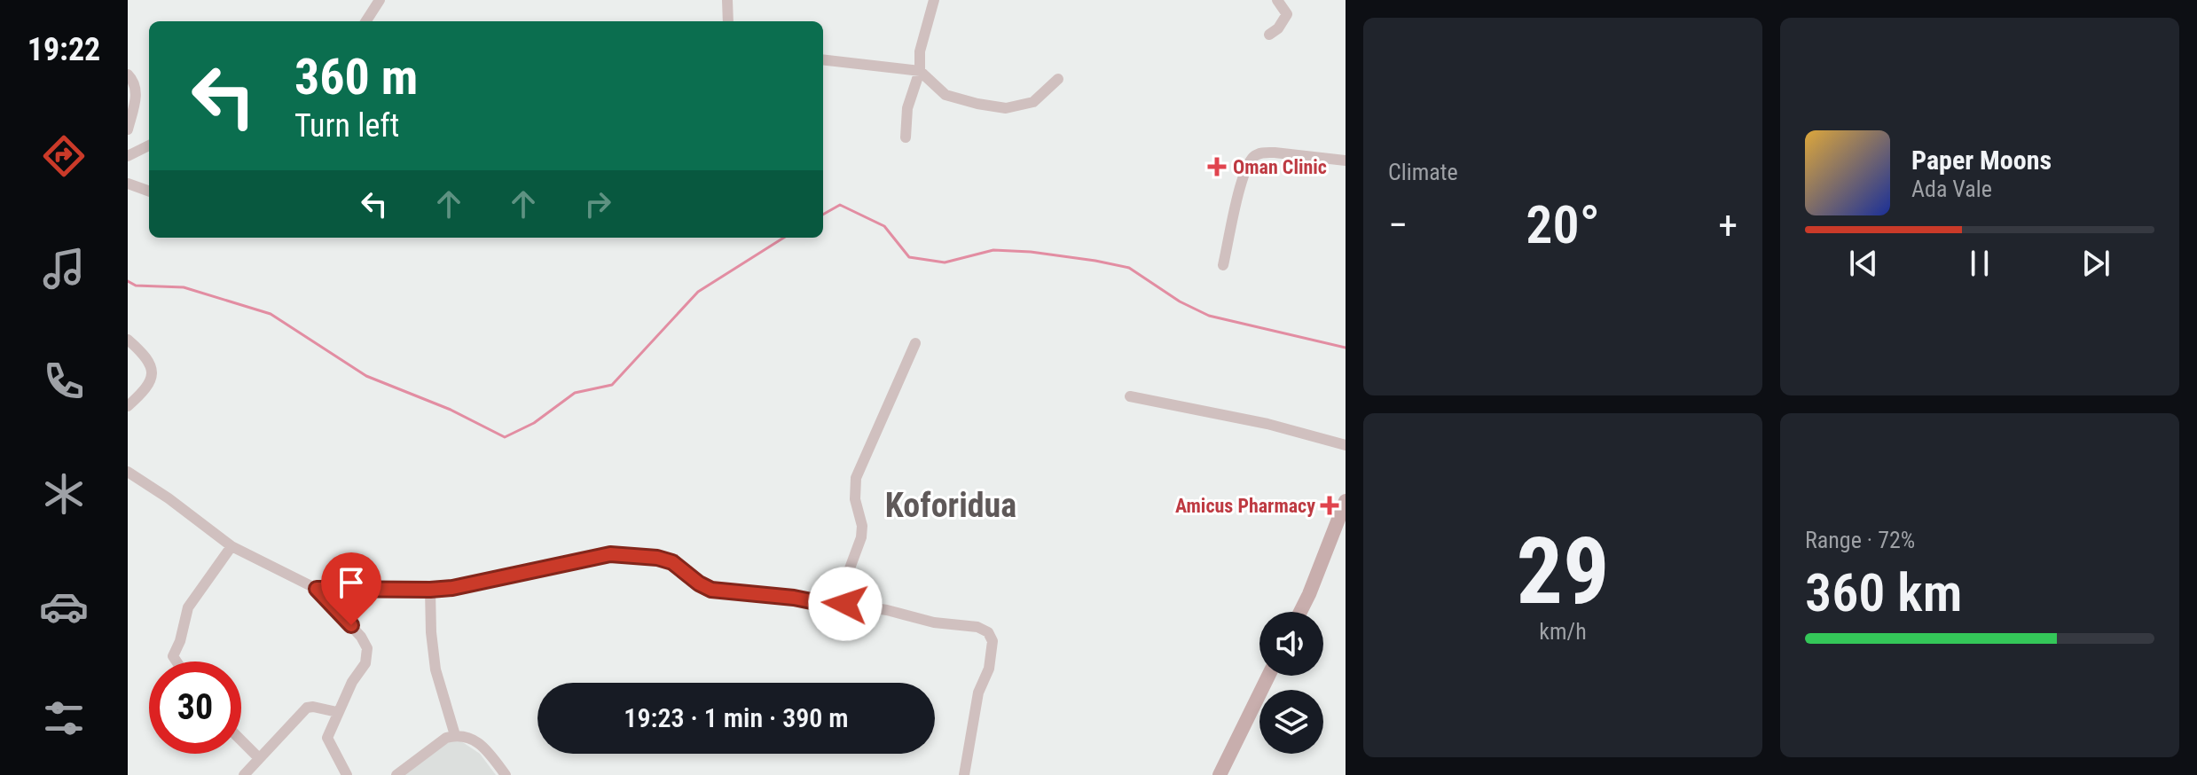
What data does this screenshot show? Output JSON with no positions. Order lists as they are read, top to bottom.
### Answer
{
  "districts": ["Koforidua"],
  "places": {
    "health": ["Oman Clinic", "Amicus Pharmacy"]
  },
  "page": {
    "tabs": "19:22",
    "tile": [
      "Climate",
      ["29", "km/h"],
      ["Range · 72%", "360 km"]
    ],
    "turn": ["360 m", "Turn left"],
    "song": ["Paper Moons", "Ada Vale"],
    "heat": ["−", "20°", "+"],
    "limit": "30",
    "trip": "19:23 · 1 min · 390 m"
  }
}
